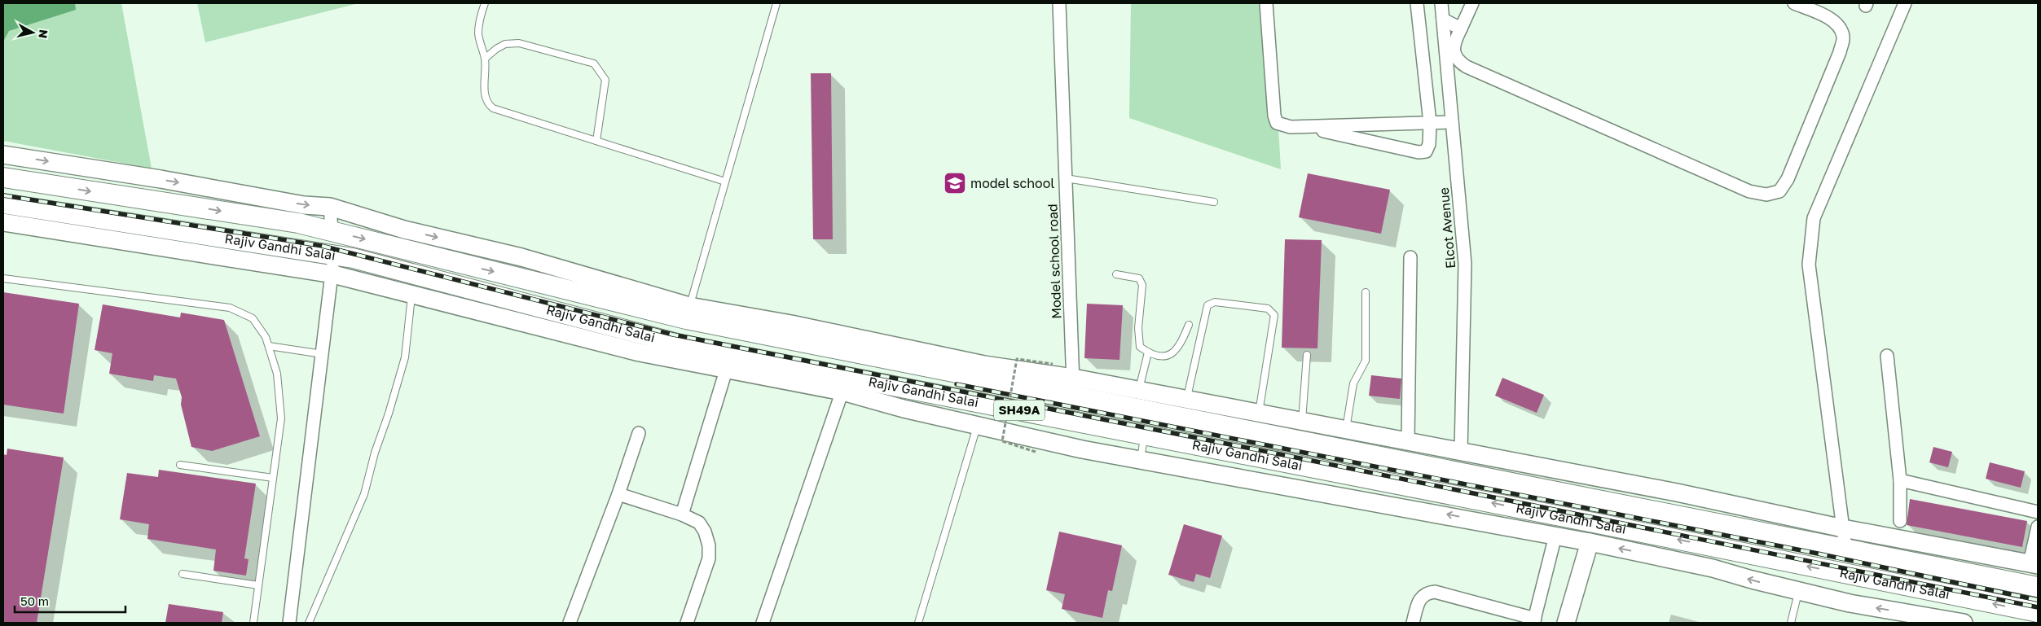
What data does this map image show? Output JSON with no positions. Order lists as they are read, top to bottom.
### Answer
{
  "streets": {
    "main road": ["Rajiv Gandhi Salai", "SH49A"],
    "street": ["Elcot Avenue", "Model school road"]
  },
  "crossings": [
    ["Rajiv Gandhi Salai", "Model school road"]
  ],
  "places": {
    "school or university": ["model school"]
  },
  "scale_bar": "50 m",
  "north": "right"
}
